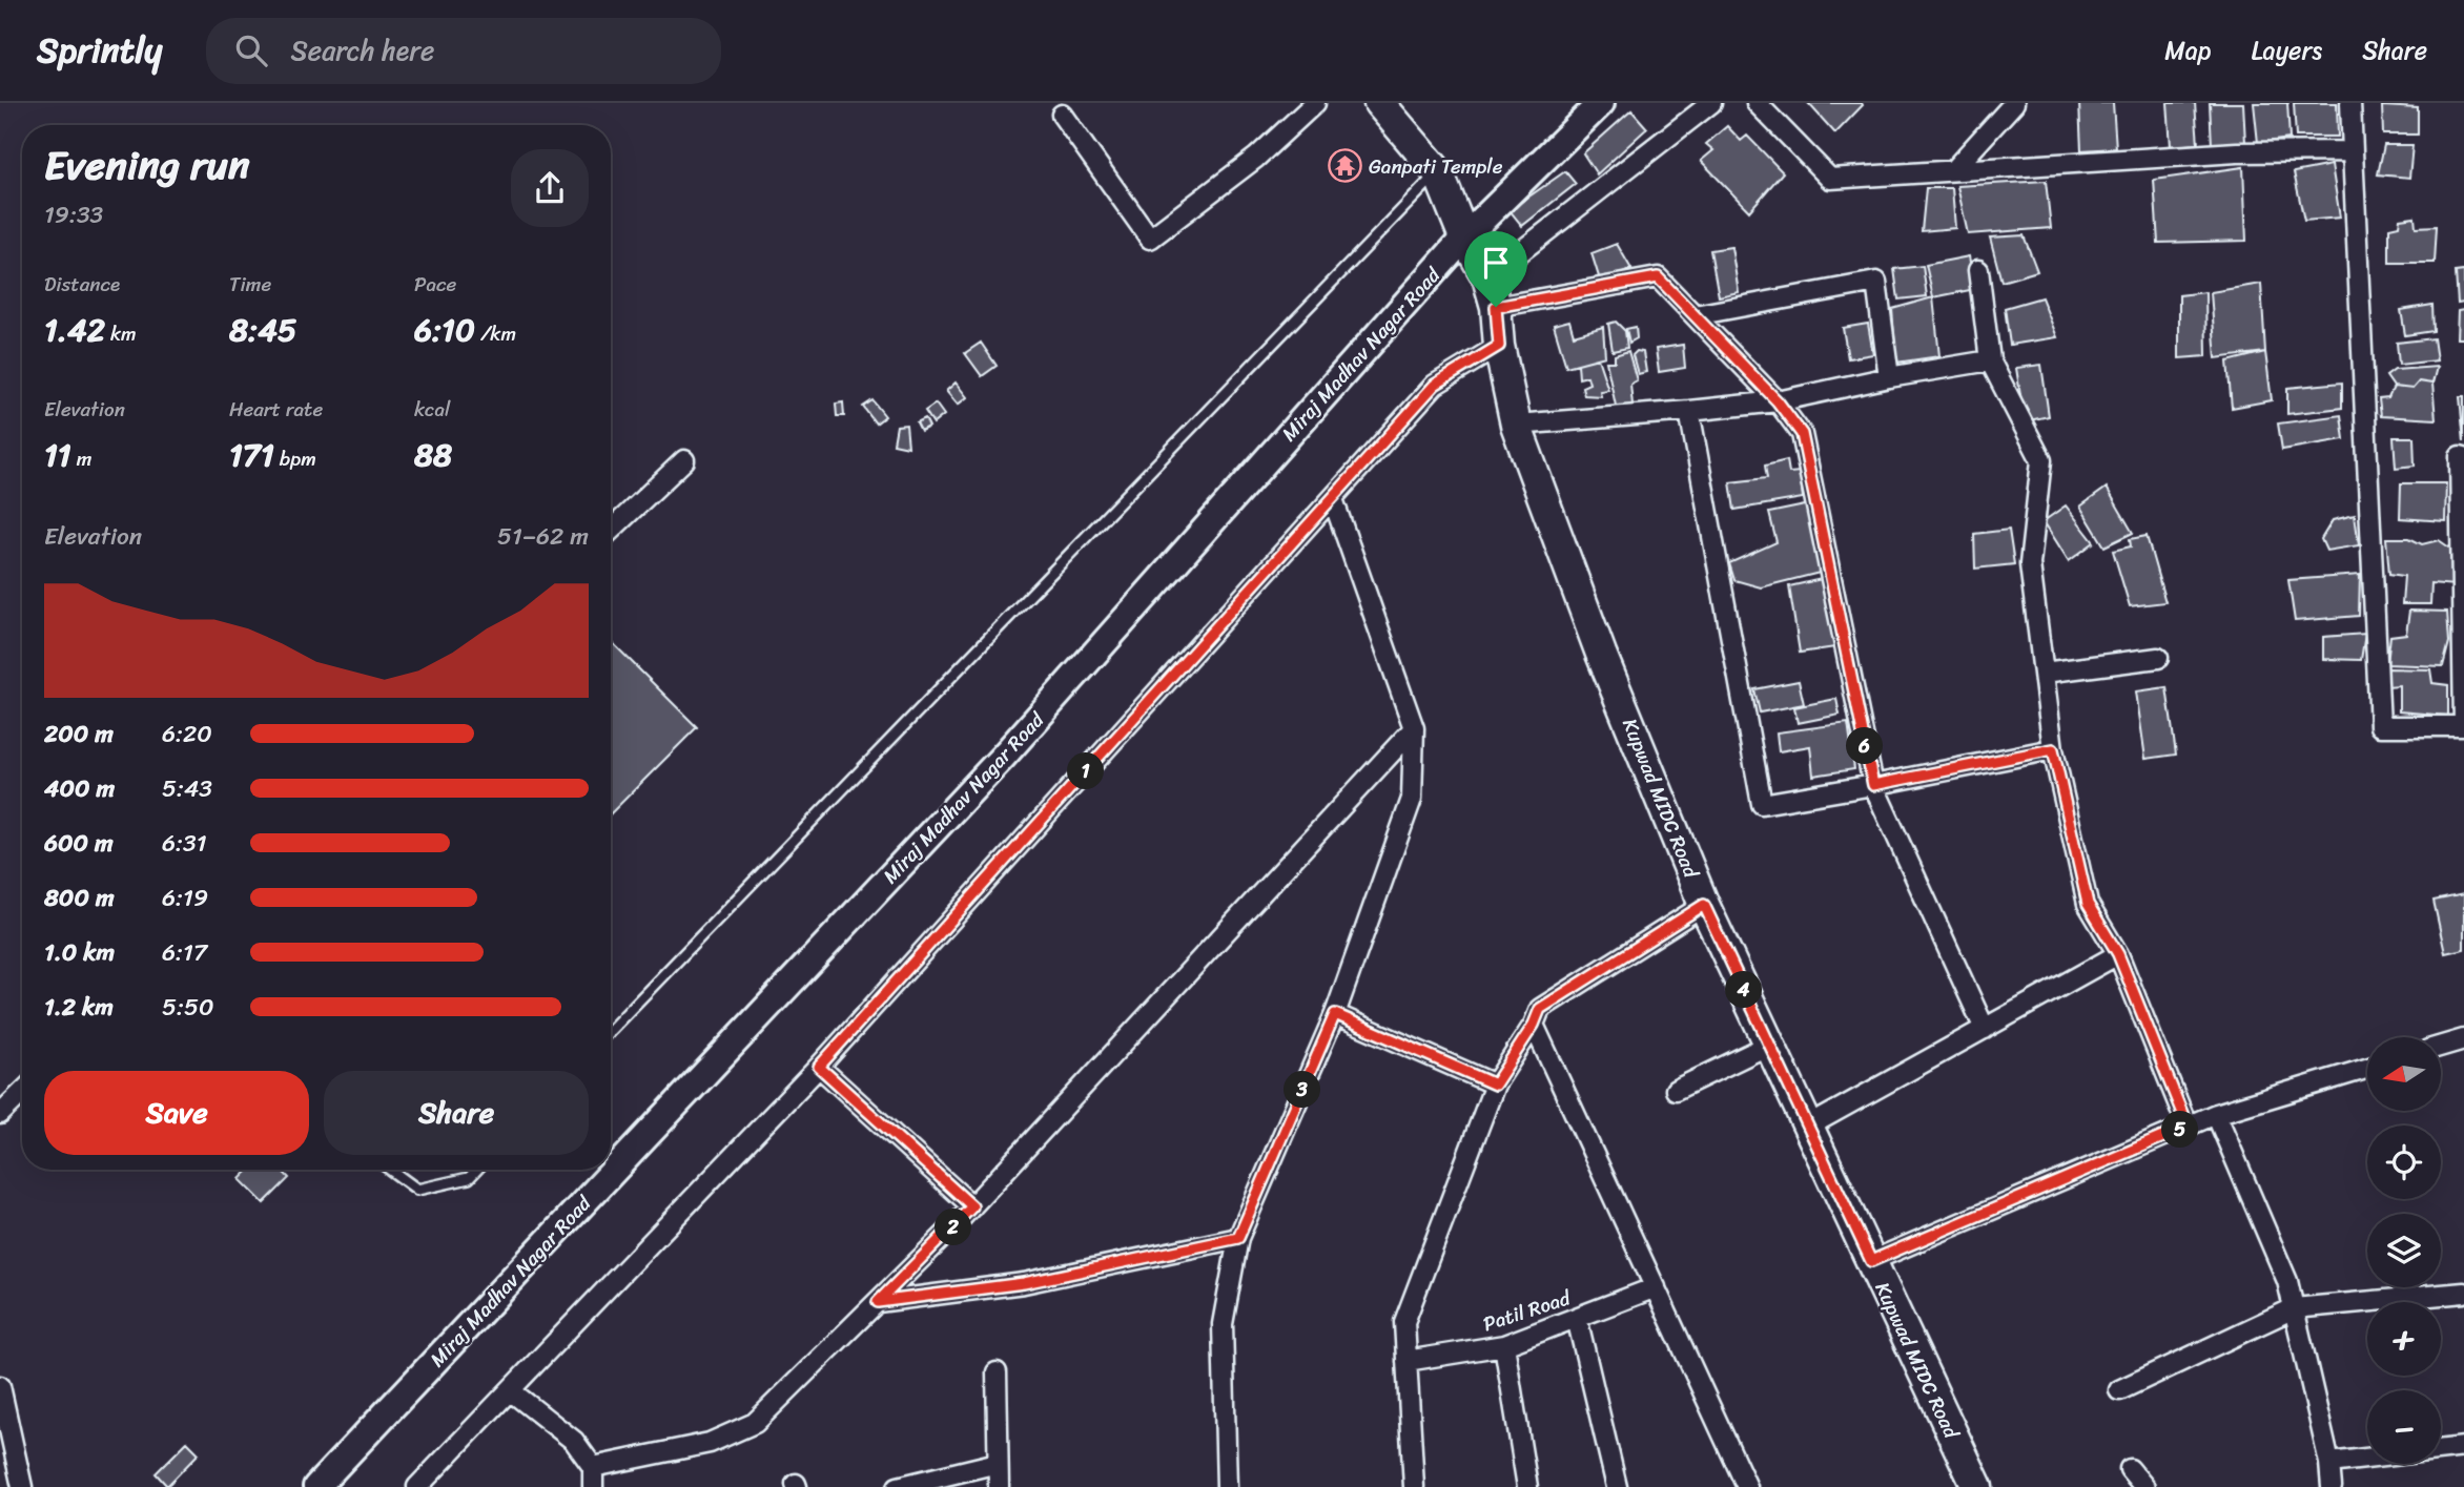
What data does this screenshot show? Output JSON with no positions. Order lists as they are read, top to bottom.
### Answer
{
  "streets": {
    "main road": ["Kupwad MIDC Road"],
    "street": ["Miraj Madhav Nagar Road", "Patil Road"]
  },
  "crossings": [
    ["Miraj Madhav Nagar Road", "Kupwad MIDC Road"]
  ],
  "places": {
    "temple": ["Ganpati Temple"]
  },
  "north": "left",
  "page": {
    "header": "Sprintly",
    "search": "Search here",
    "nav": ["Map", "Layers", "Share"],
    "heading": ["Evening run", "19:33"],
    "stats": [
      ["Distance", "1.42 km"],
      ["Time", "8:45"],
      ["Pace", "6:10 /km"],
      ["Elevation", "11 m"],
      ["Heart rate", "171 bpm"],
      ["kcal", "88"]
    ],
    "chart": ["Elevation", "51–62 m"],
    "list": [
      {
        "name": "200 m",
        "note": "6:20"
      },
      {
        "name": "400 m",
        "note": "5:43"
      },
      {
        "name": "600 m",
        "note": "6:31"
      },
      {
        "name": "800 m",
        "note": "6:19"
      },
      {
        "name": "1.0 km",
        "note": "6:17"
      },
      {
        "name": "1.2 km",
        "note": "5:50"
      }
    ],
    "pins": [
      "6",
      "1",
      "4",
      "3",
      "5",
      "2"
    ],
    "map_buttons": ["+", "−"],
    "buttons": ["Save", "Share"]
  }
}
